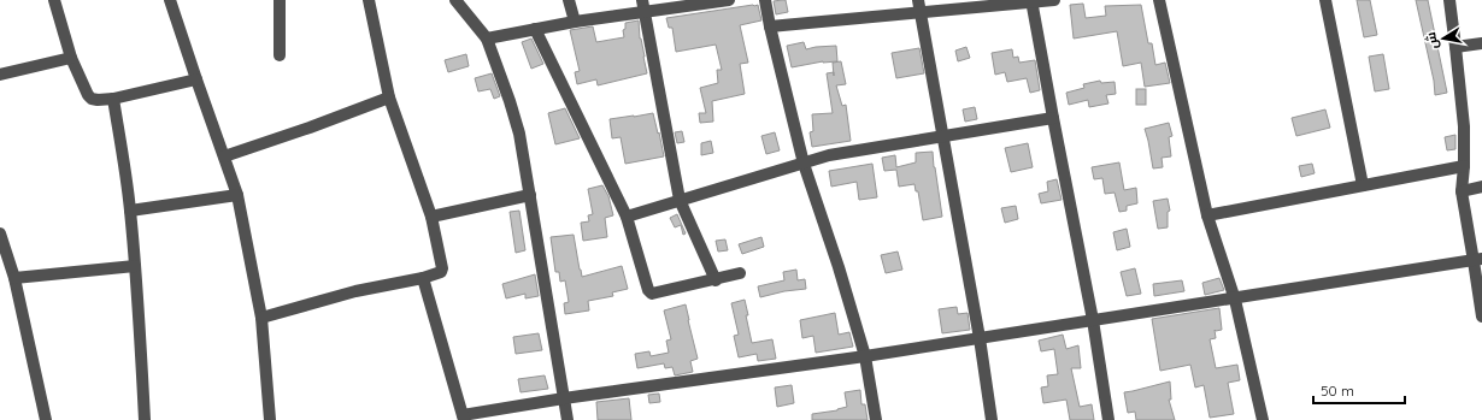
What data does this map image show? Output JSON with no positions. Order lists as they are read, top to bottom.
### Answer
{
  "scale_bar": "50 m",
  "north": "left"
}
